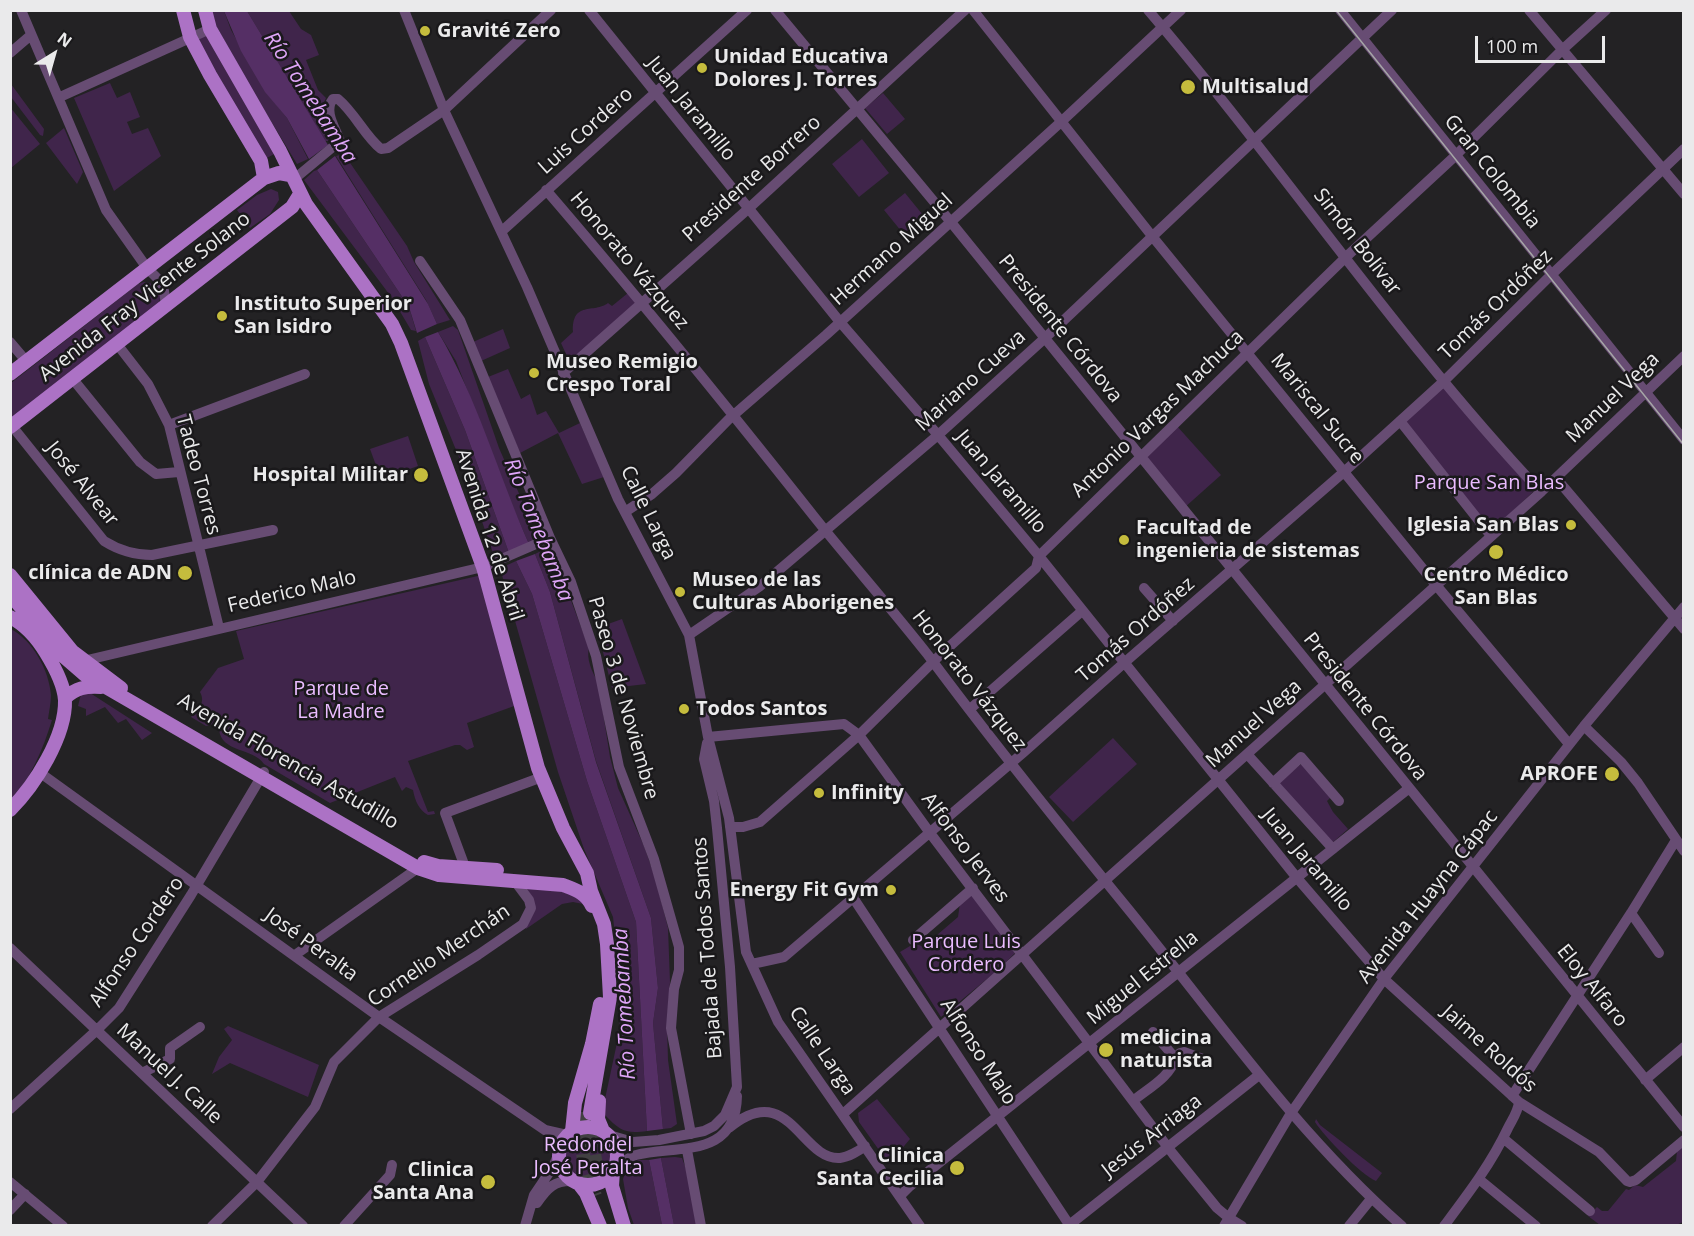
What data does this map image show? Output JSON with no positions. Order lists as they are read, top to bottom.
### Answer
{
  "streets": {
    "main road": ["Avenida Fray Vicente Solano", "Avenida 12 de Abril", "Avenida Florencia Astudillo"],
    "street": [
      "Juan Jaramillo",
      "Luis Cordero",
      "Gran Colombia",
      "Presidente Borrero",
      "Simón Bolívar",
      "Hermano Miguel",
      "Honorato Vázquez",
      "Tomás Ordóñez",
      "Presidente Córdova",
      "Mariano Cueva",
      "Manuel Vega",
      "Mariscal Sucre",
      "Antonio Vargas Machuca",
      "Tadeo Torres",
      "José Alvear",
      "Calle Larga",
      "Federico Malo",
      "Paseo 3 de Noviembre",
      "Alfonso Jerves",
      "Avenida Huayna Cápac",
      "Alfonso Cordero",
      "José Peralta",
      "Bajada de Todos Santos",
      "Cornelio Merchán",
      "Miguel Estrella",
      "Eloy Alfaro",
      "Jaime Roldós",
      "Alfonso Malo",
      "Manuel J. Calle",
      "Jesús Arriaga"
    ]
  },
  "crossings": [
    ["Juan Jaramillo", "Luis Cordero"],
    ["Juan Jaramillo", "Presidente Borrero"],
    ["Juan Jaramillo", "Hermano Miguel"],
    ["Juan Jaramillo", "Tomás Ordóñez"],
    ["Juan Jaramillo", "Mariano Cueva"],
    ["Juan Jaramillo", "Manuel Vega"],
    ["Juan Jaramillo", "Antonio Vargas Machuca"],
    ["Juan Jaramillo", "Avenida Huayna Cápac"],
    ["Juan Jaramillo", "Miguel Estrella"],
    ["Juan Jaramillo", "Jaime Roldós"],
    ["Luis Cordero", "Honorato Vázquez"],
    ["Luis Cordero", "Calle Larga"],
    ["Gran Colombia", "Tomás Ordóñez"],
    ["Gran Colombia", "Mariano Cueva"],
    ["Gran Colombia", "Manuel Vega"],
    ["Gran Colombia", "Antonio Vargas Machuca"],
    ["Presidente Borrero", "Honorato Vázquez"],
    ["Presidente Borrero", "Presidente Córdova"],
    ["Presidente Borrero", "Calle Larga"],
    ["Simón Bolívar", "Hermano Miguel"],
    ["Simón Bolívar", "Tomás Ordóñez"],
    ["Simón Bolívar", "Mariano Cueva"],
    ["Simón Bolívar", "Manuel Vega"],
    ["Simón Bolívar", "Antonio Vargas Machuca"],
    ["Hermano Miguel", "Honorato Vázquez"],
    ["Hermano Miguel", "Presidente Córdova"],
    ["Hermano Miguel", "Mariscal Sucre"],
    ["Hermano Miguel", "Calle Larga"],
    ["Honorato Vázquez", "Tomás Ordóñez"],
    ["Honorato Vázquez", "Mariano Cueva"],
    ["Honorato Vázquez", "Manuel Vega"],
    ["Honorato Vázquez", "Antonio Vargas Machuca"],
    ["Honorato Vázquez", "Avenida Huayna Cápac"],
    ["Honorato Vázquez", "Miguel Estrella"],
    ["Honorato Vázquez", "Jesús Arriaga"],
    ["Avenida Fray Vicente Solano", "Tadeo Torres"],
    ["Avenida Fray Vicente Solano", "José Alvear"],
    ["Avenida Fray Vicente Solano", "Avenida 12 de Abril"],
    ["Tomás Ordóñez", "Presidente Córdova"],
    ["Tomás Ordóñez", "Mariscal Sucre"],
    ["Tomás Ordóñez", "Calle Larga"],
    ["Tomás Ordóñez", "Alfonso Jerves"],
    ["Tomás Ordóñez", "Alfonso Malo"],
    ["Presidente Córdova", "Mariano Cueva"],
    ["Presidente Córdova", "Manuel Vega"],
    ["Presidente Córdova", "Antonio Vargas Machuca"],
    ["Presidente Córdova", "Avenida Huayna Cápac"],
    ["Presidente Córdova", "Miguel Estrella"],
    ["Presidente Córdova", "Eloy Alfaro"],
    ["Mariano Cueva", "Mariscal Sucre"],
    ["Mariano Cueva", "Calle Larga"],
    ["Manuel Vega", "Mariscal Sucre"],
    ["Manuel Vega", "Calle Larga"],
    ["Manuel Vega", "Alfonso Jerves"],
    ["Manuel Vega", "Alfonso Malo"],
    ["Mariscal Sucre", "Antonio Vargas Machuca"],
    ["Mariscal Sucre", "Avenida Huayna Cápac"],
    ["Antonio Vargas Machuca", "Calle Larga"],
    ["Antonio Vargas Machuca", "Alfonso Jerves"],
    ["Tadeo Torres", "José Alvear"],
    ["Tadeo Torres", "Federico Malo"],
    ["Calle Larga", "Bajada de Todos Santos"],
    ["Calle Larga", "Miguel Estrella"],
    ["Avenida 12 de Abril", "Federico Malo"],
    ["Avenida 12 de Abril", "Avenida Florencia Astudillo"],
    ["Federico Malo", "Paseo 3 de Noviembre"],
    ["Federico Malo", "Avenida Florencia Astudillo"],
    ["Paseo 3 de Noviembre", "Bajada de Todos Santos"],
    ["Avenida Florencia Astudillo", "Alfonso Cordero"],
    ["Avenida Florencia Astudillo", "Cornelio Merchán"],
    ["Alfonso Jerves", "Avenida Huayna Cápac"],
    ["Alfonso Jerves", "Miguel Estrella"],
    ["Alfonso Jerves", "Jesús Arriaga"],
    ["Avenida Huayna Cápac", "Eloy Alfaro"],
    ["Avenida Huayna Cápac", "Jaime Roldós"],
    ["Alfonso Cordero", "José Peralta"],
    ["Alfonso Cordero", "Manuel J. Calle"],
    ["José Peralta", "Bajada de Todos Santos"],
    ["José Peralta", "Cornelio Merchán"],
    ["Cornelio Merchán", "Manuel J. Calle"],
    ["Miguel Estrella", "Alfonso Malo"],
    ["Alfonso Malo", "Jesús Arriaga"]
  ],
  "water": ["Río Tomebamba"],
  "parks": [
    "Parque San Blas",
    "Parque de La Madre",
    "Parque Luis Cordero",
    "Redondel José Peralta"
  ],
  "places": [
    "Gravité Zero",
    "Unidad Educativa Dolores J. Torres",
    "Multisalud",
    "Instituto Superior San Isidro",
    "Museo Remigio Crespo Toral",
    "Hospital Militar",
    "Iglesia San Blas",
    "Facultad de ingenieria de sistemas",
    "Centro Médico San Blas",
    "clínica de ADN",
    "Museo de las Culturas Aborigenes",
    "Todos Santos",
    "APROFE",
    "Infinity",
    "Energy Fit Gym",
    "medicina naturista",
    "Clinica Santa Cecilia",
    "Clinica Santa Ana"
  ],
  "scale_bar": "100 m",
  "north": "top right"
}
